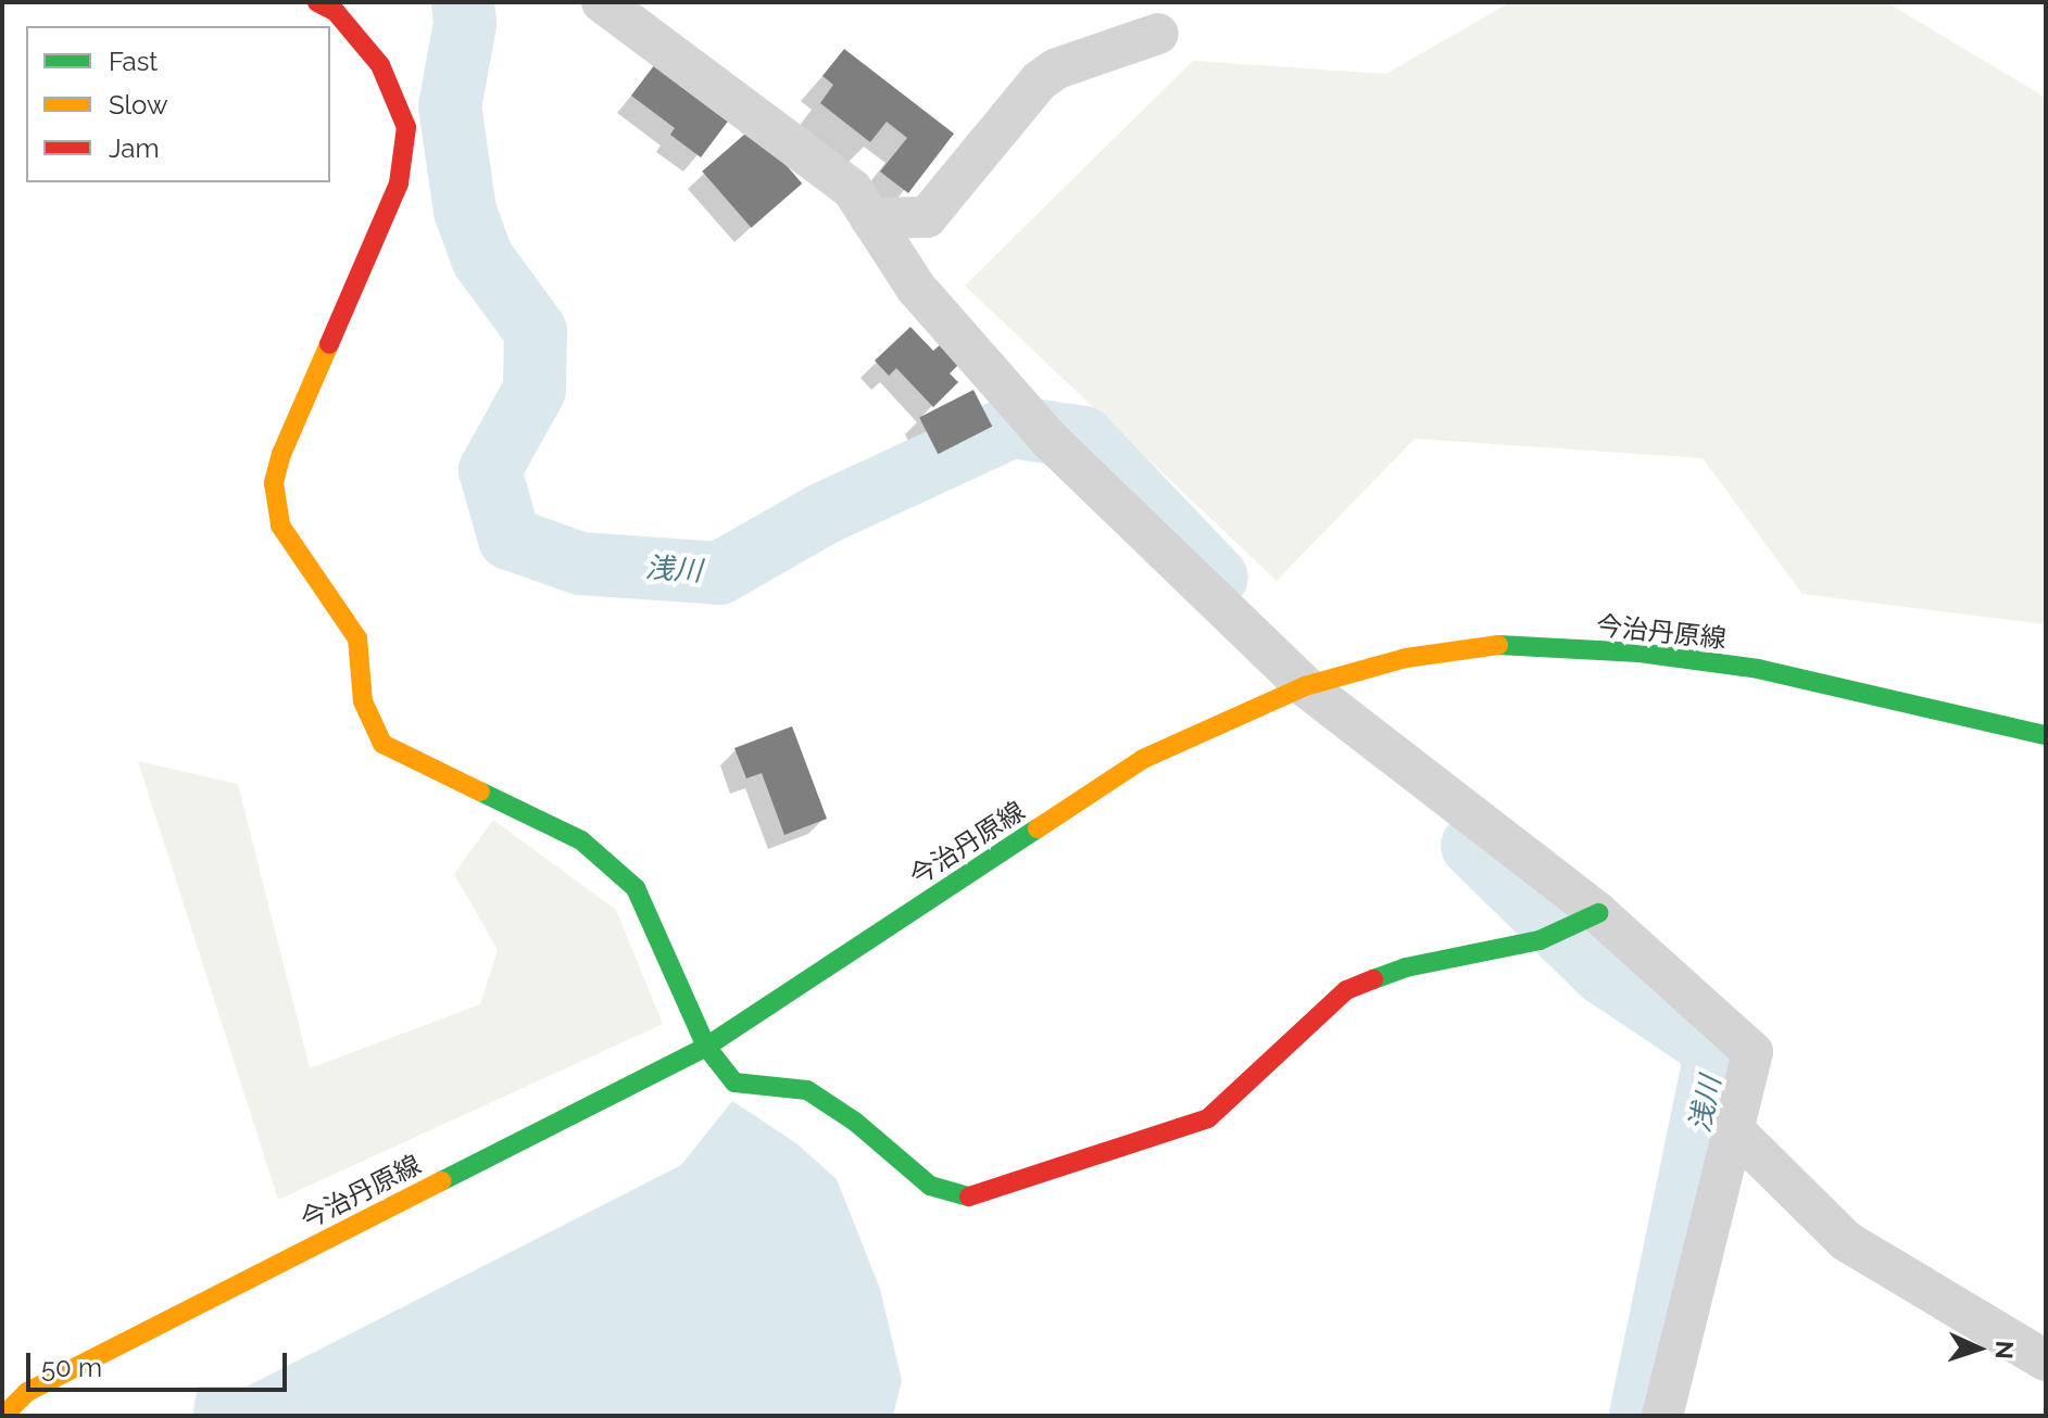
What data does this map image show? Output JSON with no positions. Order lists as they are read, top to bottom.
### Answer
{
  "streets": {
    "street": ["今治丹原線"]
  },
  "water": ["浅川"],
  "legend": ["Fast", "Slow", "Jam"],
  "scale_bar": "50 m",
  "north": "right"
}
